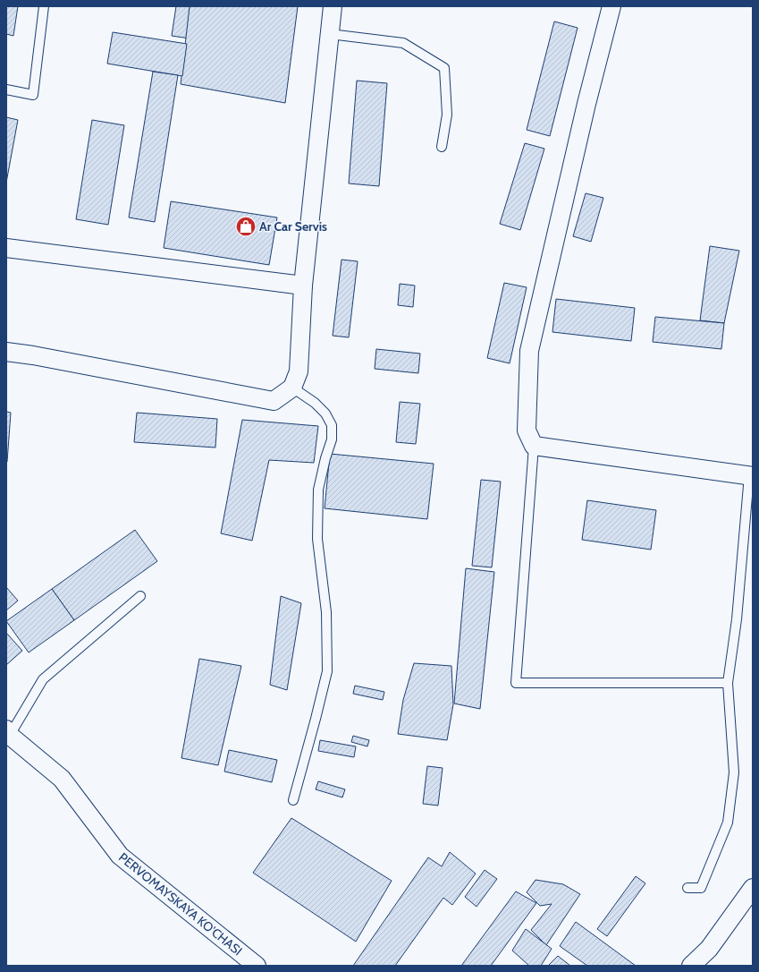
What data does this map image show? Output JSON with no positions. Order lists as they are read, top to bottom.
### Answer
{
  "streets": {
    "street": ["PERVOMAYSKAYA KO'CHASI"]
  },
  "places": {
    "shop": ["Ar Car Servis"]
  }
}
